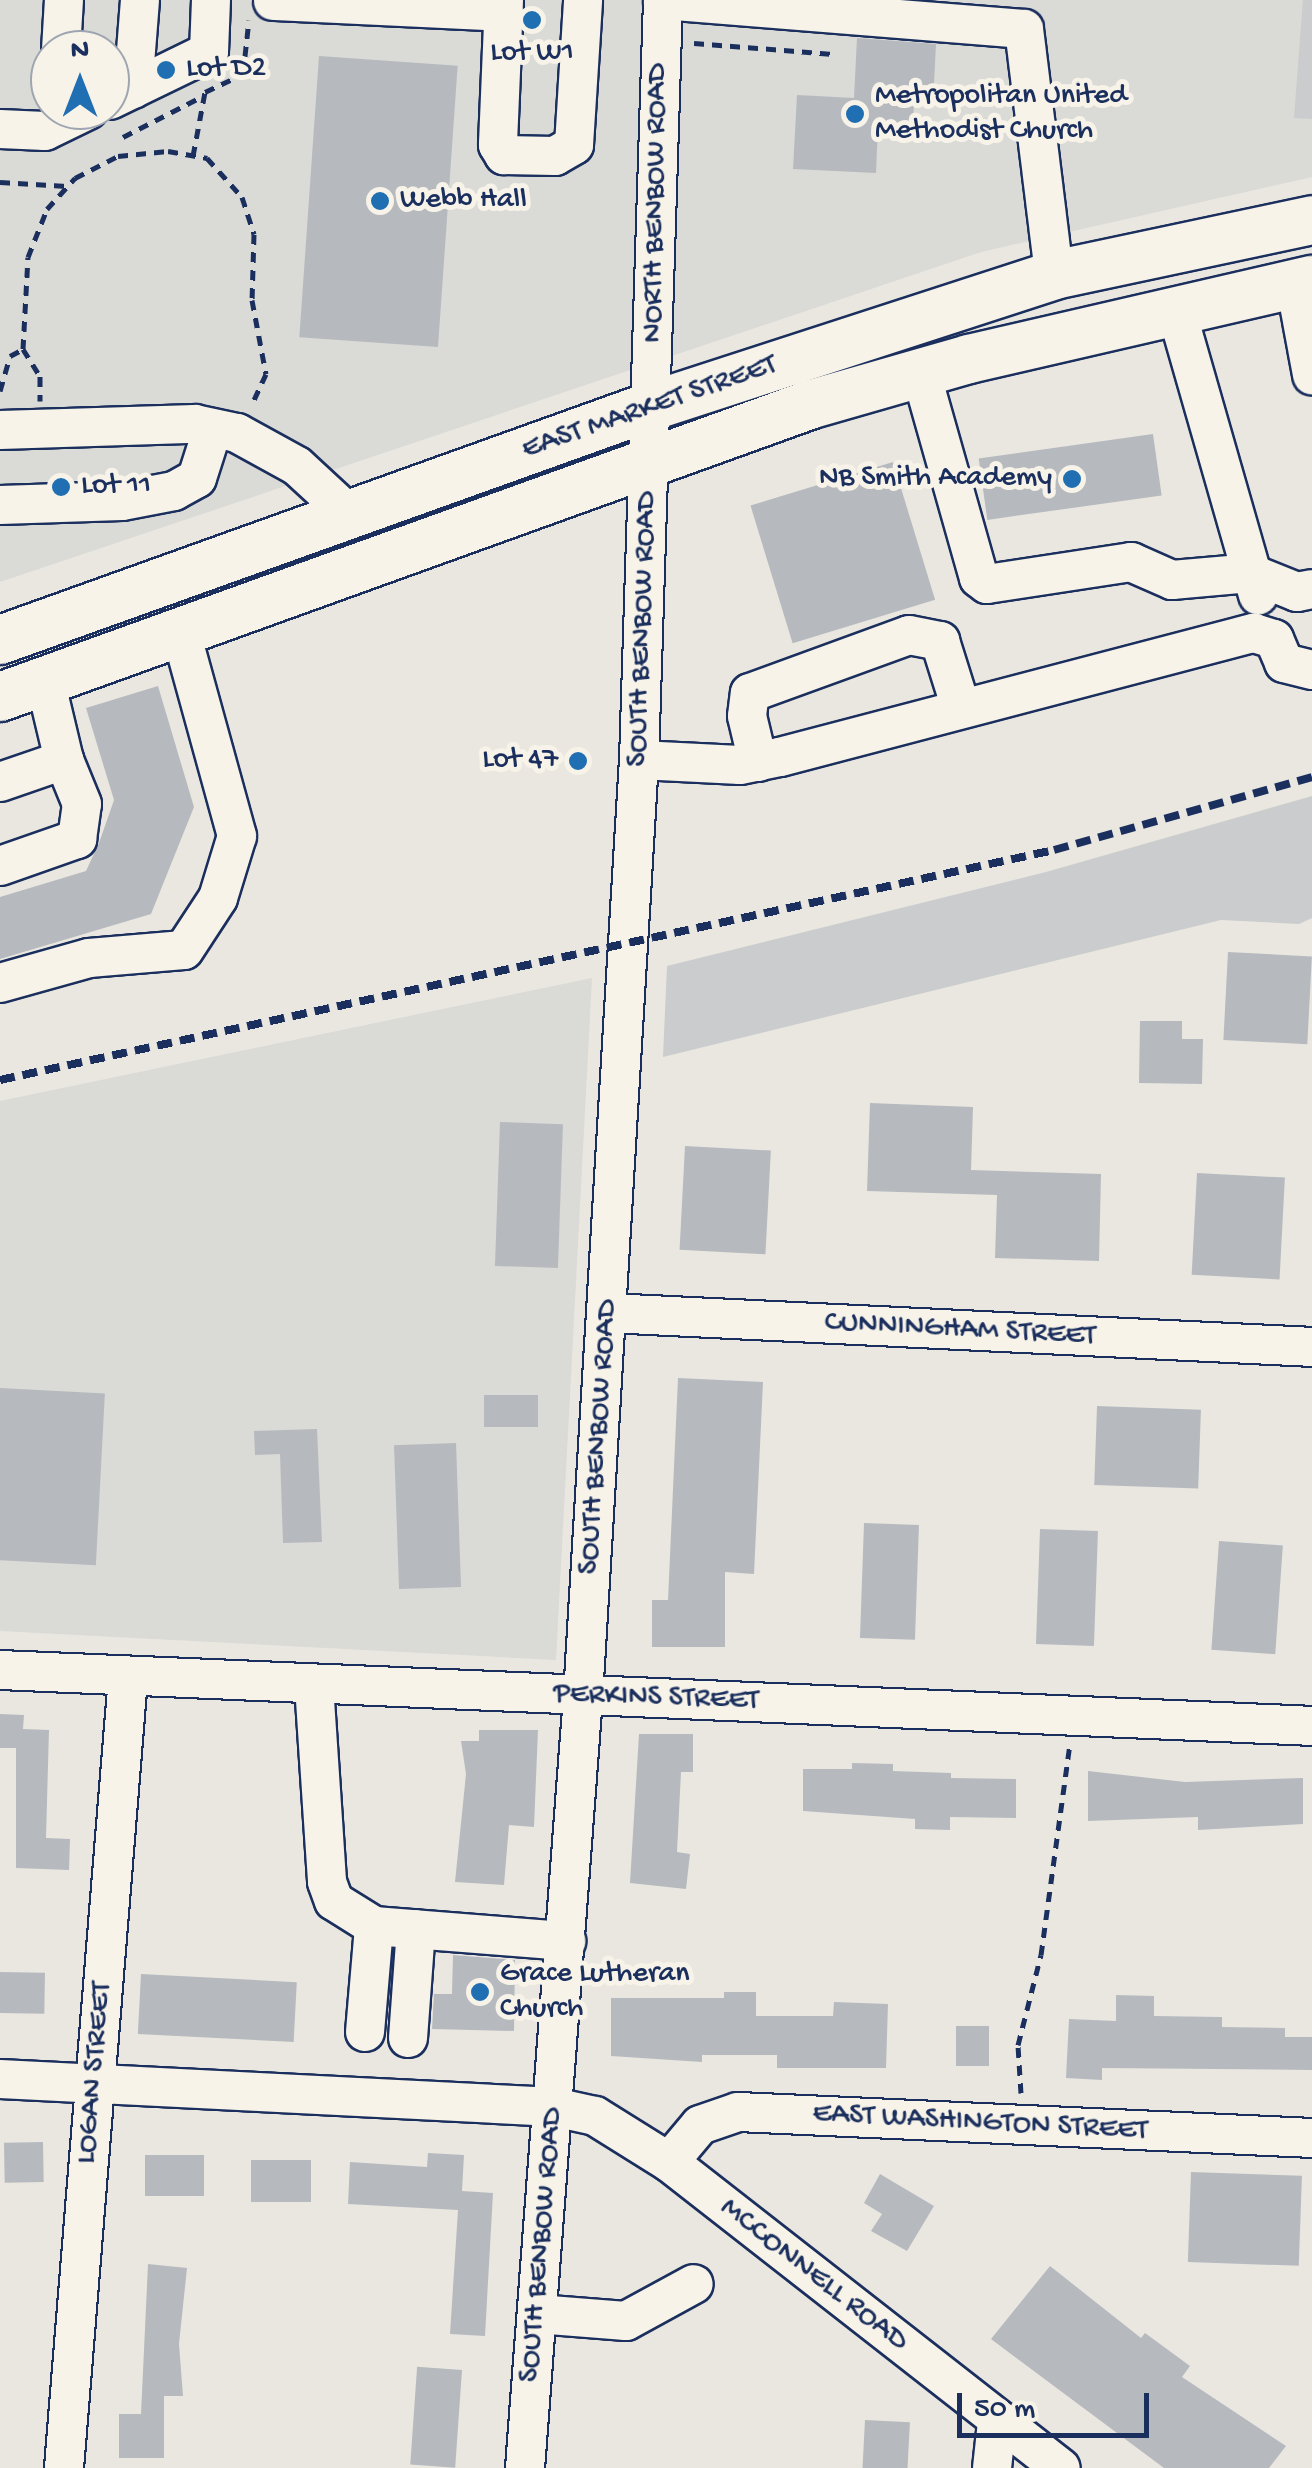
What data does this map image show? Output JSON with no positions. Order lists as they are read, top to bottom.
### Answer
{
  "streets": {
    "main road": ["EAST MARKET STREET"],
    "street": [
      "NORTH BENBOW ROAD",
      "SOUTH BENBOW ROAD",
      "CUNNINGHAM STREET",
      "PERKINS STREET",
      "LOGAN STREET",
      "EAST WASHINGTON STREET",
      "MCCONNELL ROAD"
    ]
  },
  "crossings": [
    ["NORTH BENBOW ROAD", "EAST MARKET STREET"],
    ["NORTH BENBOW ROAD", "SOUTH BENBOW ROAD"],
    ["EAST MARKET STREET", "SOUTH BENBOW ROAD"],
    ["SOUTH BENBOW ROAD", "CUNNINGHAM STREET"],
    ["SOUTH BENBOW ROAD", "PERKINS STREET"],
    ["SOUTH BENBOW ROAD", "MCCONNELL ROAD"],
    ["PERKINS STREET", "LOGAN STREET"],
    ["EAST WASHINGTON STREET", "MCCONNELL ROAD"]
  ],
  "places": [
    "Lot W1",
    "Lot D2",
    "Metropolitan United Methodist Church",
    "Webb Hall",
    "NB Smith Academy",
    "Lot 11",
    "Lot 47",
    "Grace Lutheran Church"
  ],
  "scale_bar": "50 m",
  "north": "top"
}
